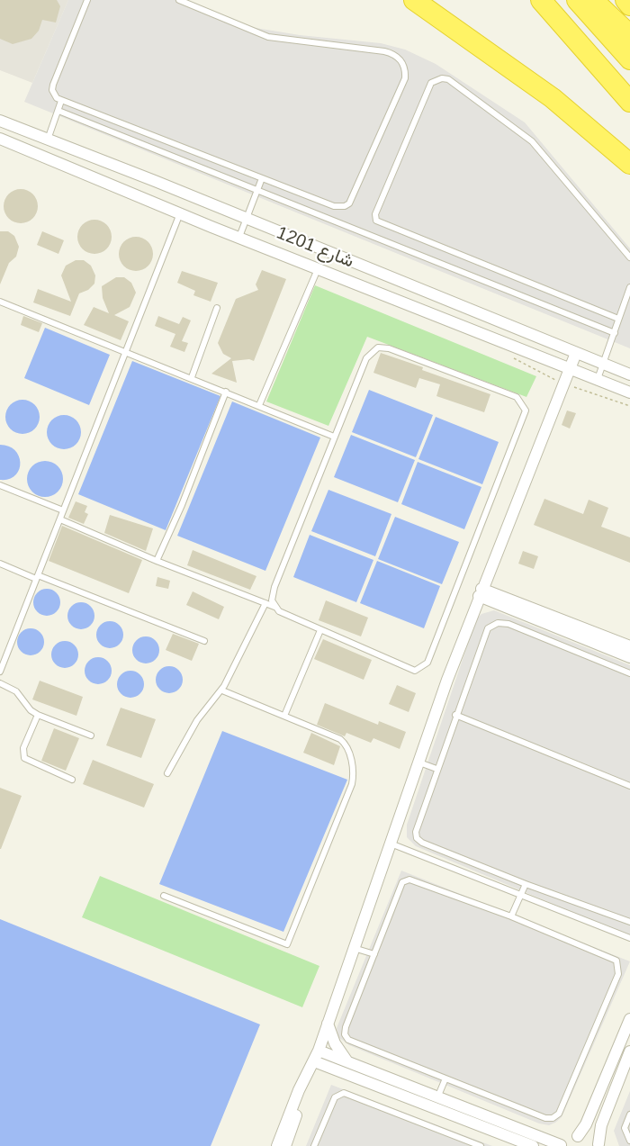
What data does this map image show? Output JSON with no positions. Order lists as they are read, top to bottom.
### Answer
{
  "streets": {
    "street": ["شارع 1201"]
  }
}
